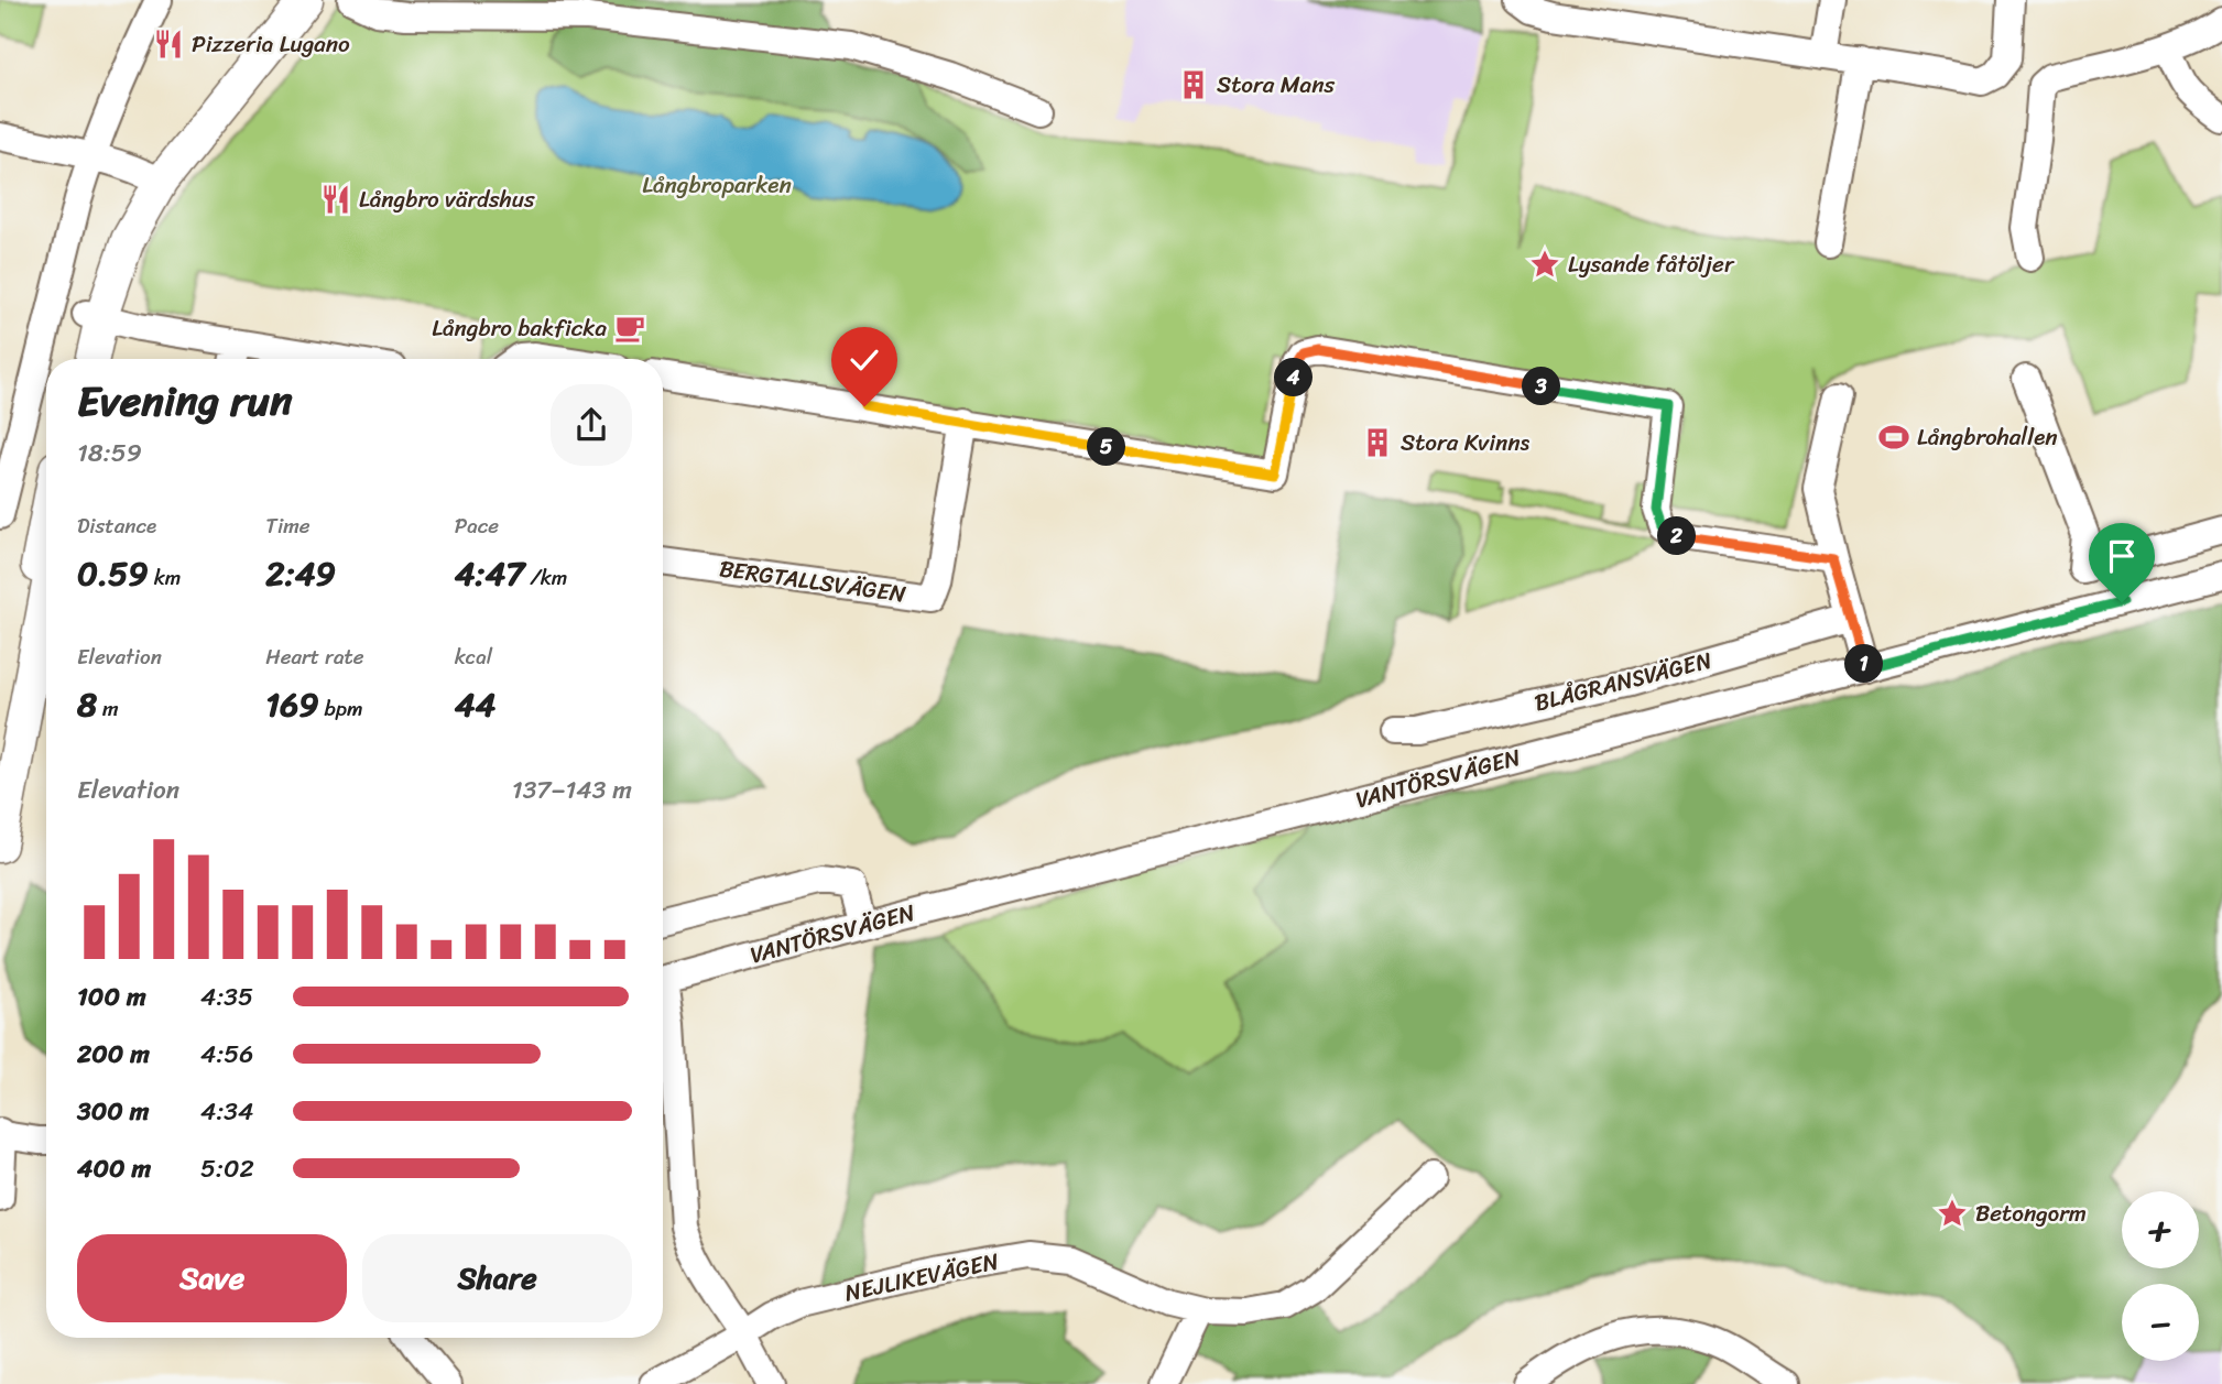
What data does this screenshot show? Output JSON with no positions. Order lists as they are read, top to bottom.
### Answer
{
  "streets": {
    "street": [
      "BERGTALLSVÄGEN",
      "BLÅGRANSVÄGEN",
      "VANTÖRSVÄGEN",
      "NEJLIKEVÄGEN"
    ]
  },
  "parks": ["Långbroparken"],
  "places": {
    "restaurant": ["Pizzeria Lugano", "Långbro värdshus"],
    "building": ["Stora Mans", "Stora Kvinns"],
    "place": ["Lysande fåtöljer", "Betongorm"],
    "cafe": ["Långbro bakficka"],
    "sports": ["Långbrohallen"]
  },
  "page": {
    "pins": [
      "4",
      "3",
      "5",
      "2",
      "1"
    ],
    "heading": ["Evening run", "18:59"],
    "stats": [
      ["Distance", "0.59 km"],
      ["Time", "2:49"],
      ["Pace", "4:47 /km"],
      ["Elevation", "8 m"],
      ["Heart rate", "169 bpm"],
      ["kcal", "44"]
    ],
    "chart": ["Elevation", "137–143 m"],
    "list": [
      {
        "name": "100 m",
        "note": "4:35"
      },
      {
        "name": "200 m",
        "note": "4:56"
      },
      {
        "name": "300 m",
        "note": "4:34"
      },
      {
        "name": "400 m",
        "note": "5:02"
      }
    ],
    "map_buttons": ["+", "−"],
    "buttons": ["Save", "Share"]
  }
}
